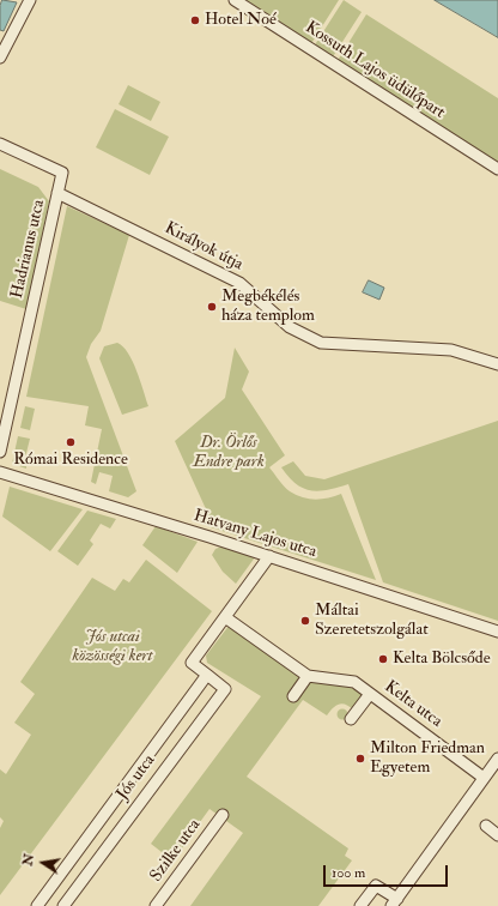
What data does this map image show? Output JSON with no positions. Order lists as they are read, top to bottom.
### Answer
{
  "streets": {
    "street": [
      "Kossuth Lajos üdülőpart",
      "Királyok útja",
      "Hadrianus utca",
      "Hatvany Lajos utca",
      "Kelta utca",
      "Jós utca",
      "Szilke utca"
    ]
  },
  "crossings": [
    ["Királyok útja", "Hadrianus utca"],
    ["Hatvany Lajos utca", "Jós utca"],
    ["Kelta utca", "Jós utca"]
  ],
  "parks": ["Dr. Örlős Endre park", "Jós utcai közösségi kert"],
  "places": [
    "Hotel Noé",
    "Megbékélés háza templom",
    "Római Residence",
    "Máltai Szeretetszolgálat",
    "Kelta Bölcsőde",
    "Milton Friedman Egyetem"
  ],
  "scale_bar": "100 m",
  "north": "left"
}
